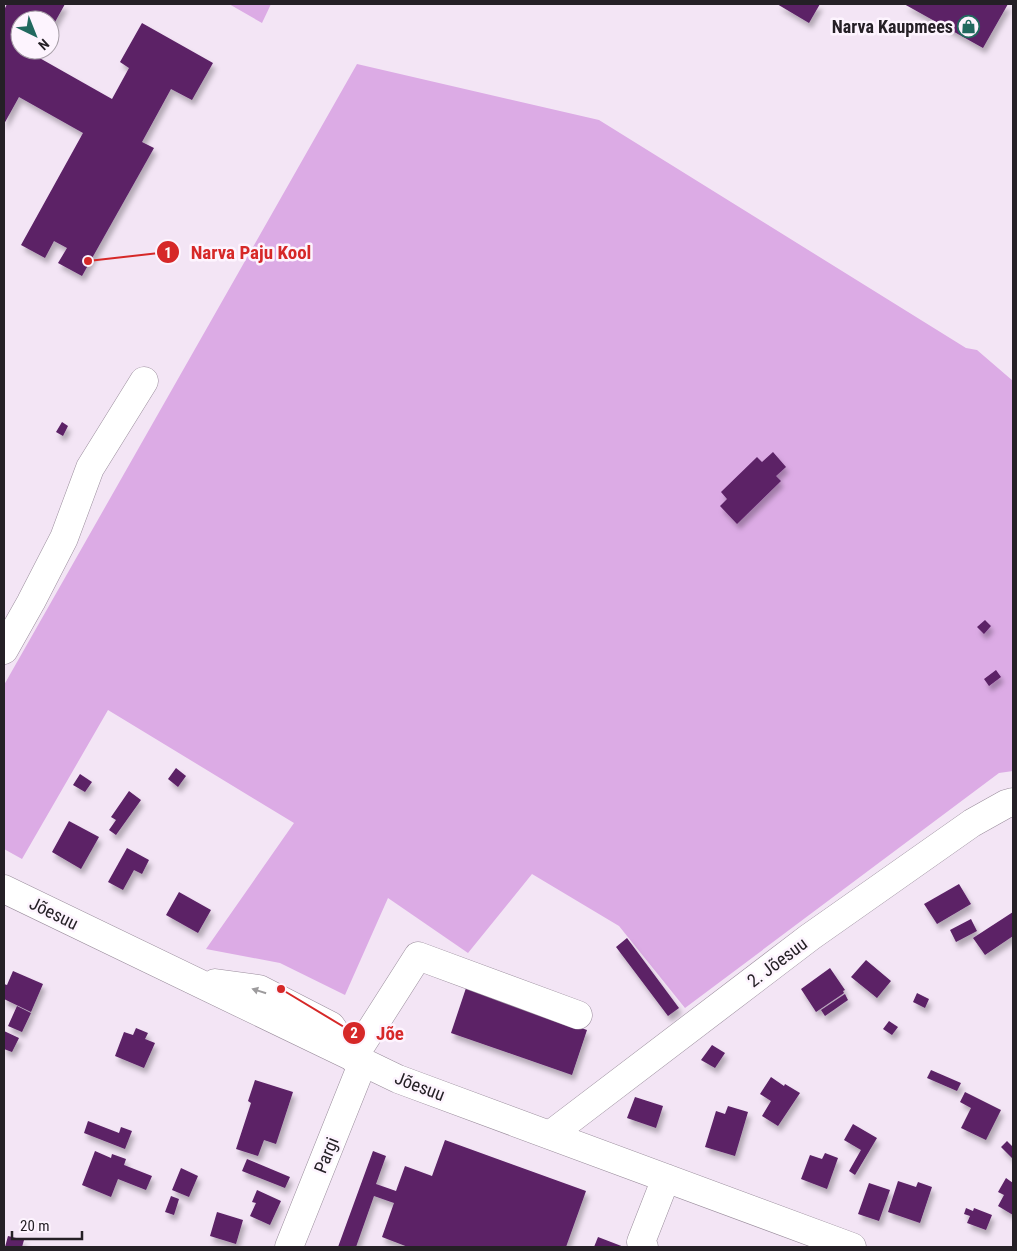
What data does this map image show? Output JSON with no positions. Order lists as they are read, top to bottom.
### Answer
{
  "streets": {
    "street": ["Jõesuu", "2. Jõesuu", "Pargi"]
  },
  "crossings": [
    ["Jõesuu", "2. Jõesuu"],
    ["Jõesuu", "Pargi"]
  ],
  "places": {
    "shop": ["Narva Kaupmees"],
    "other": ["Narva Paju Kool", "Jõe"]
  },
  "scale_bar": "20 m",
  "north": "bottom right"
}
